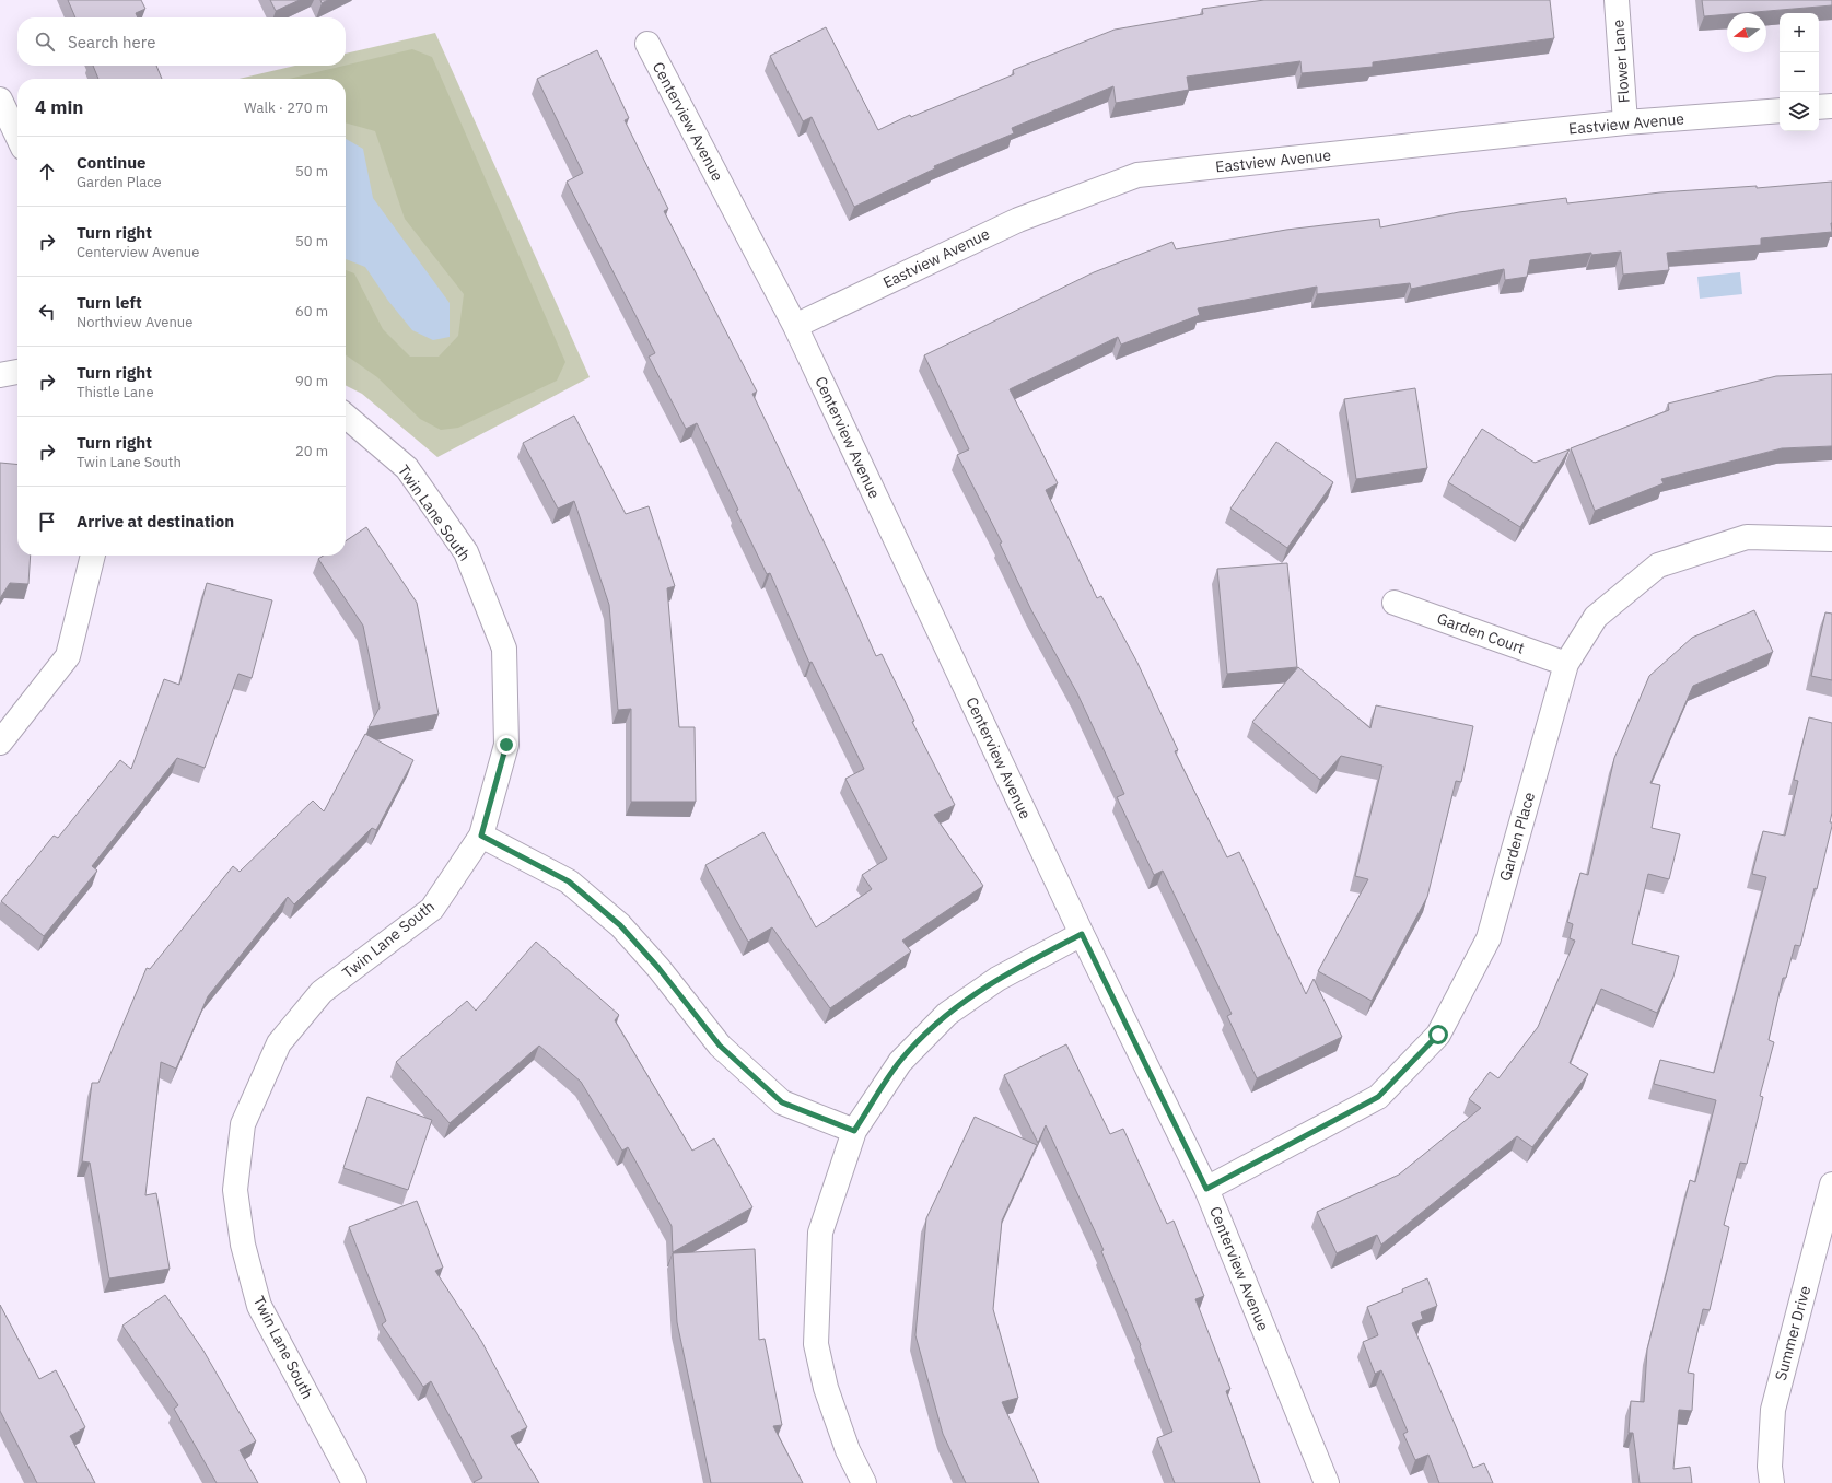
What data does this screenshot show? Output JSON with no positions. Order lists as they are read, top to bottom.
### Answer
{
  "streets": {
    "street": [
      "Flower Lane",
      "Centerview Avenue",
      "Eastview Avenue",
      "Twin Lane South",
      "Garden Court",
      "Garden Place",
      "Summer Drive"
    ]
  },
  "crossings": [
    ["Flower Lane", "Eastview Avenue"],
    ["Centerview Avenue", "Eastview Avenue"],
    ["Centerview Avenue", "Garden Place"],
    ["Garden Court", "Garden Place"]
  ],
  "north": "left",
  "page": {
    "map_buttons": ["+", "−"],
    "search": "Search here",
    "heading": ["4 min", "Walk · 270 m"],
    "list": [
      ["Continue", "Garden Place", "50 m"],
      ["Turn right", "Centerview Avenue", "50 m"],
      ["Turn left", "Northview Avenue", "60 m"],
      ["Turn right", "Thistle Lane", "90 m"],
      ["Turn right", "Twin Lane South", "20 m"],
      "Arrive at destination"
    ]
  }
}
